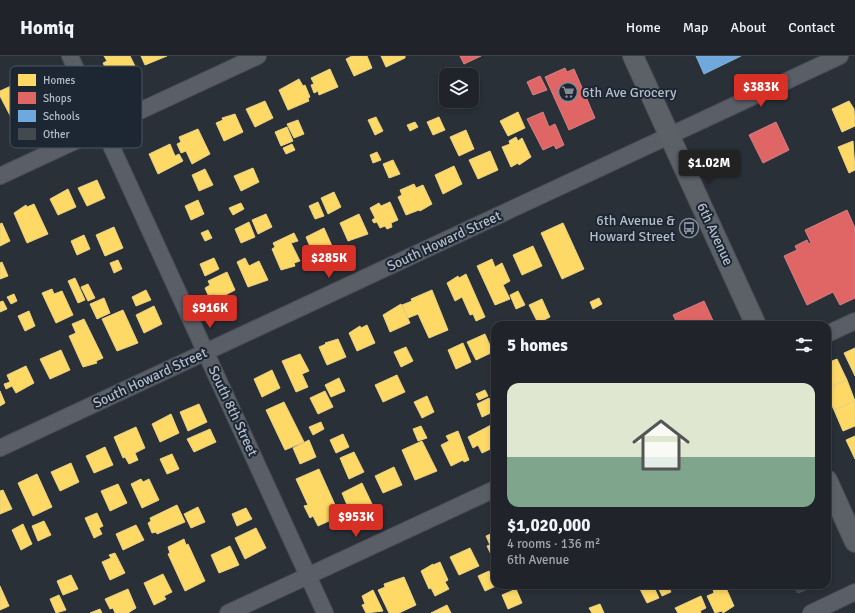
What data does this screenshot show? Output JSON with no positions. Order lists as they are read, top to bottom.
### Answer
{
  "streets": {
    "main road": ["6th Avenue"],
    "street": ["South Howard Street", "South 8th Street"]
  },
  "crossings": [
    ["6th Avenue", "South Howard Street"],
    ["South Howard Street", "South 8th Street"]
  ],
  "places": {
    "supermarket": ["6th Ave Grocery"],
    "bus stop": ["6th Avenue & Howard Street"]
  },
  "legend": [
    "Homes",
    "Shops",
    "Schools",
    "Other"
  ],
  "page": {
    "header": "Homiq",
    "nav": [
      "Home",
      "Map",
      "About",
      "Contact"
    ],
    "price": [
      "$383K",
      "$1.02M",
      "$285K",
      "$916K",
      "$953K"
    ],
    "heading": "5 homes",
    "list": [
      {
        "name": "$1,020,000",
        "note": "4 rooms · 136 m² · 6th Avenue"
      }
    ]
  }
}
